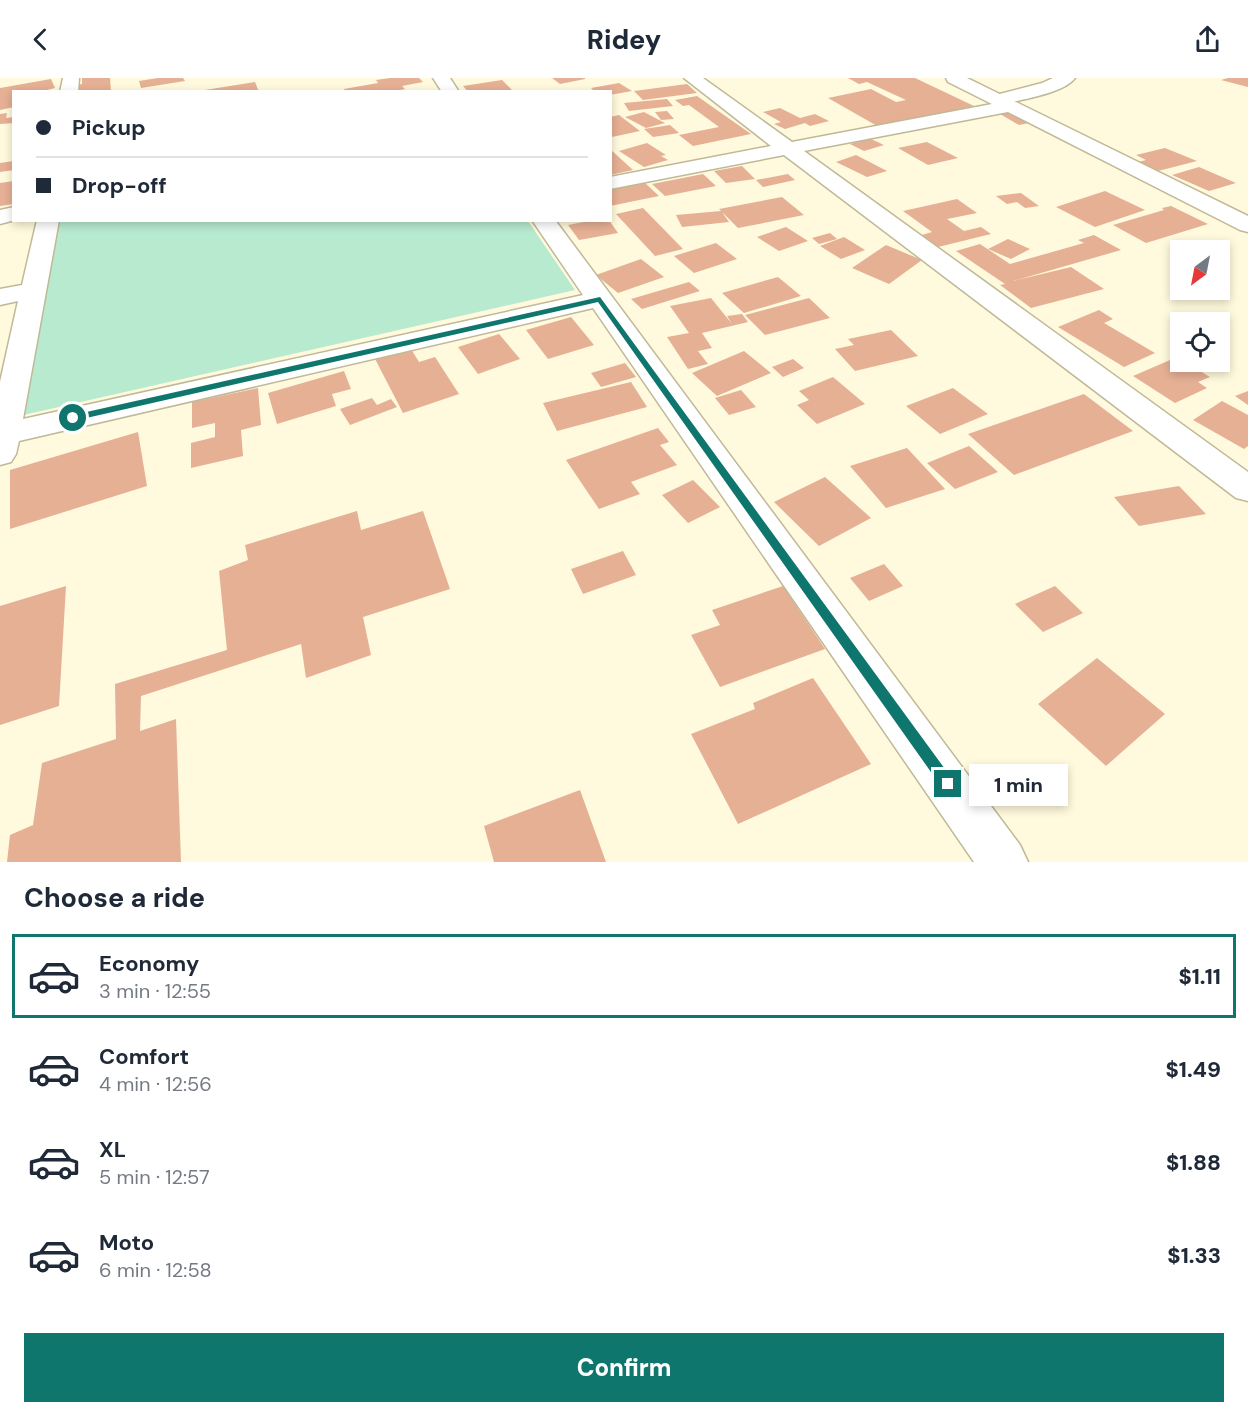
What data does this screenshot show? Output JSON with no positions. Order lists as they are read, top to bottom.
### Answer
{
  "north": "bottom left",
  "page": {
    "header": "Ridey",
    "banner": ["Pickup", "Drop-off"],
    "bubble": "1 min",
    "heading": "Choose a ride",
    "list": [
      {
        "name": "Economy",
        "note": "3 min · 12:55",
        "value": "$1.11"
      },
      {
        "name": "Comfort",
        "note": "4 min · 12:56",
        "value": "$1.49"
      },
      {
        "name": "XL",
        "note": "5 min · 12:57",
        "value": "$1.88"
      },
      {
        "name": "Moto",
        "note": "6 min · 12:58",
        "value": "$1.33"
      }
    ],
    "buttons": "Confirm"
  }
}
